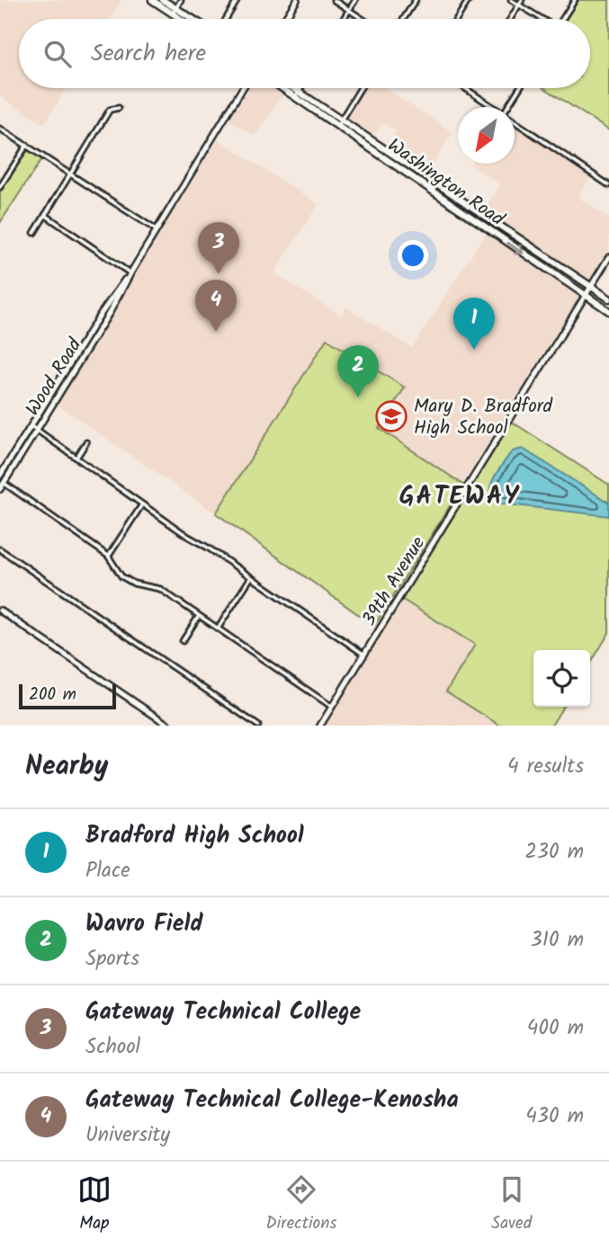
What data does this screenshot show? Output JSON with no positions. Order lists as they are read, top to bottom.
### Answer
{
  "streets": {
    "main road": ["Washington Road"],
    "street": ["Wood Road", "39th Avenue"]
  },
  "crossings": [
    ["Washington Road", "39th Avenue"]
  ],
  "districts": ["GATEWAY"],
  "places": {
    "school or university": ["Mary D. Bradford High School"]
  },
  "scale_bar": "200 m",
  "north": "bottom left",
  "page": {
    "search": "Search here",
    "pins": [
      "3",
      "4",
      "1",
      "2"
    ],
    "scale": "200 m",
    "heading": ["Nearby", "4 results"],
    "list": [
      {
        "mark": "1",
        "name": "Bradford High School",
        "note": "Place",
        "value": "230 m"
      },
      {
        "mark": "2",
        "name": "Wavro Field",
        "note": "Sports",
        "value": "310 m"
      },
      {
        "mark": "3",
        "name": "Gateway Technical College",
        "note": "School",
        "value": "400 m"
      },
      {
        "mark": "4",
        "name": "Gateway Technical College-Kenosha",
        "note": "University",
        "value": "430 m"
      }
    ],
    "nav": ["Map", "Directions", "Saved"]
  }
}
